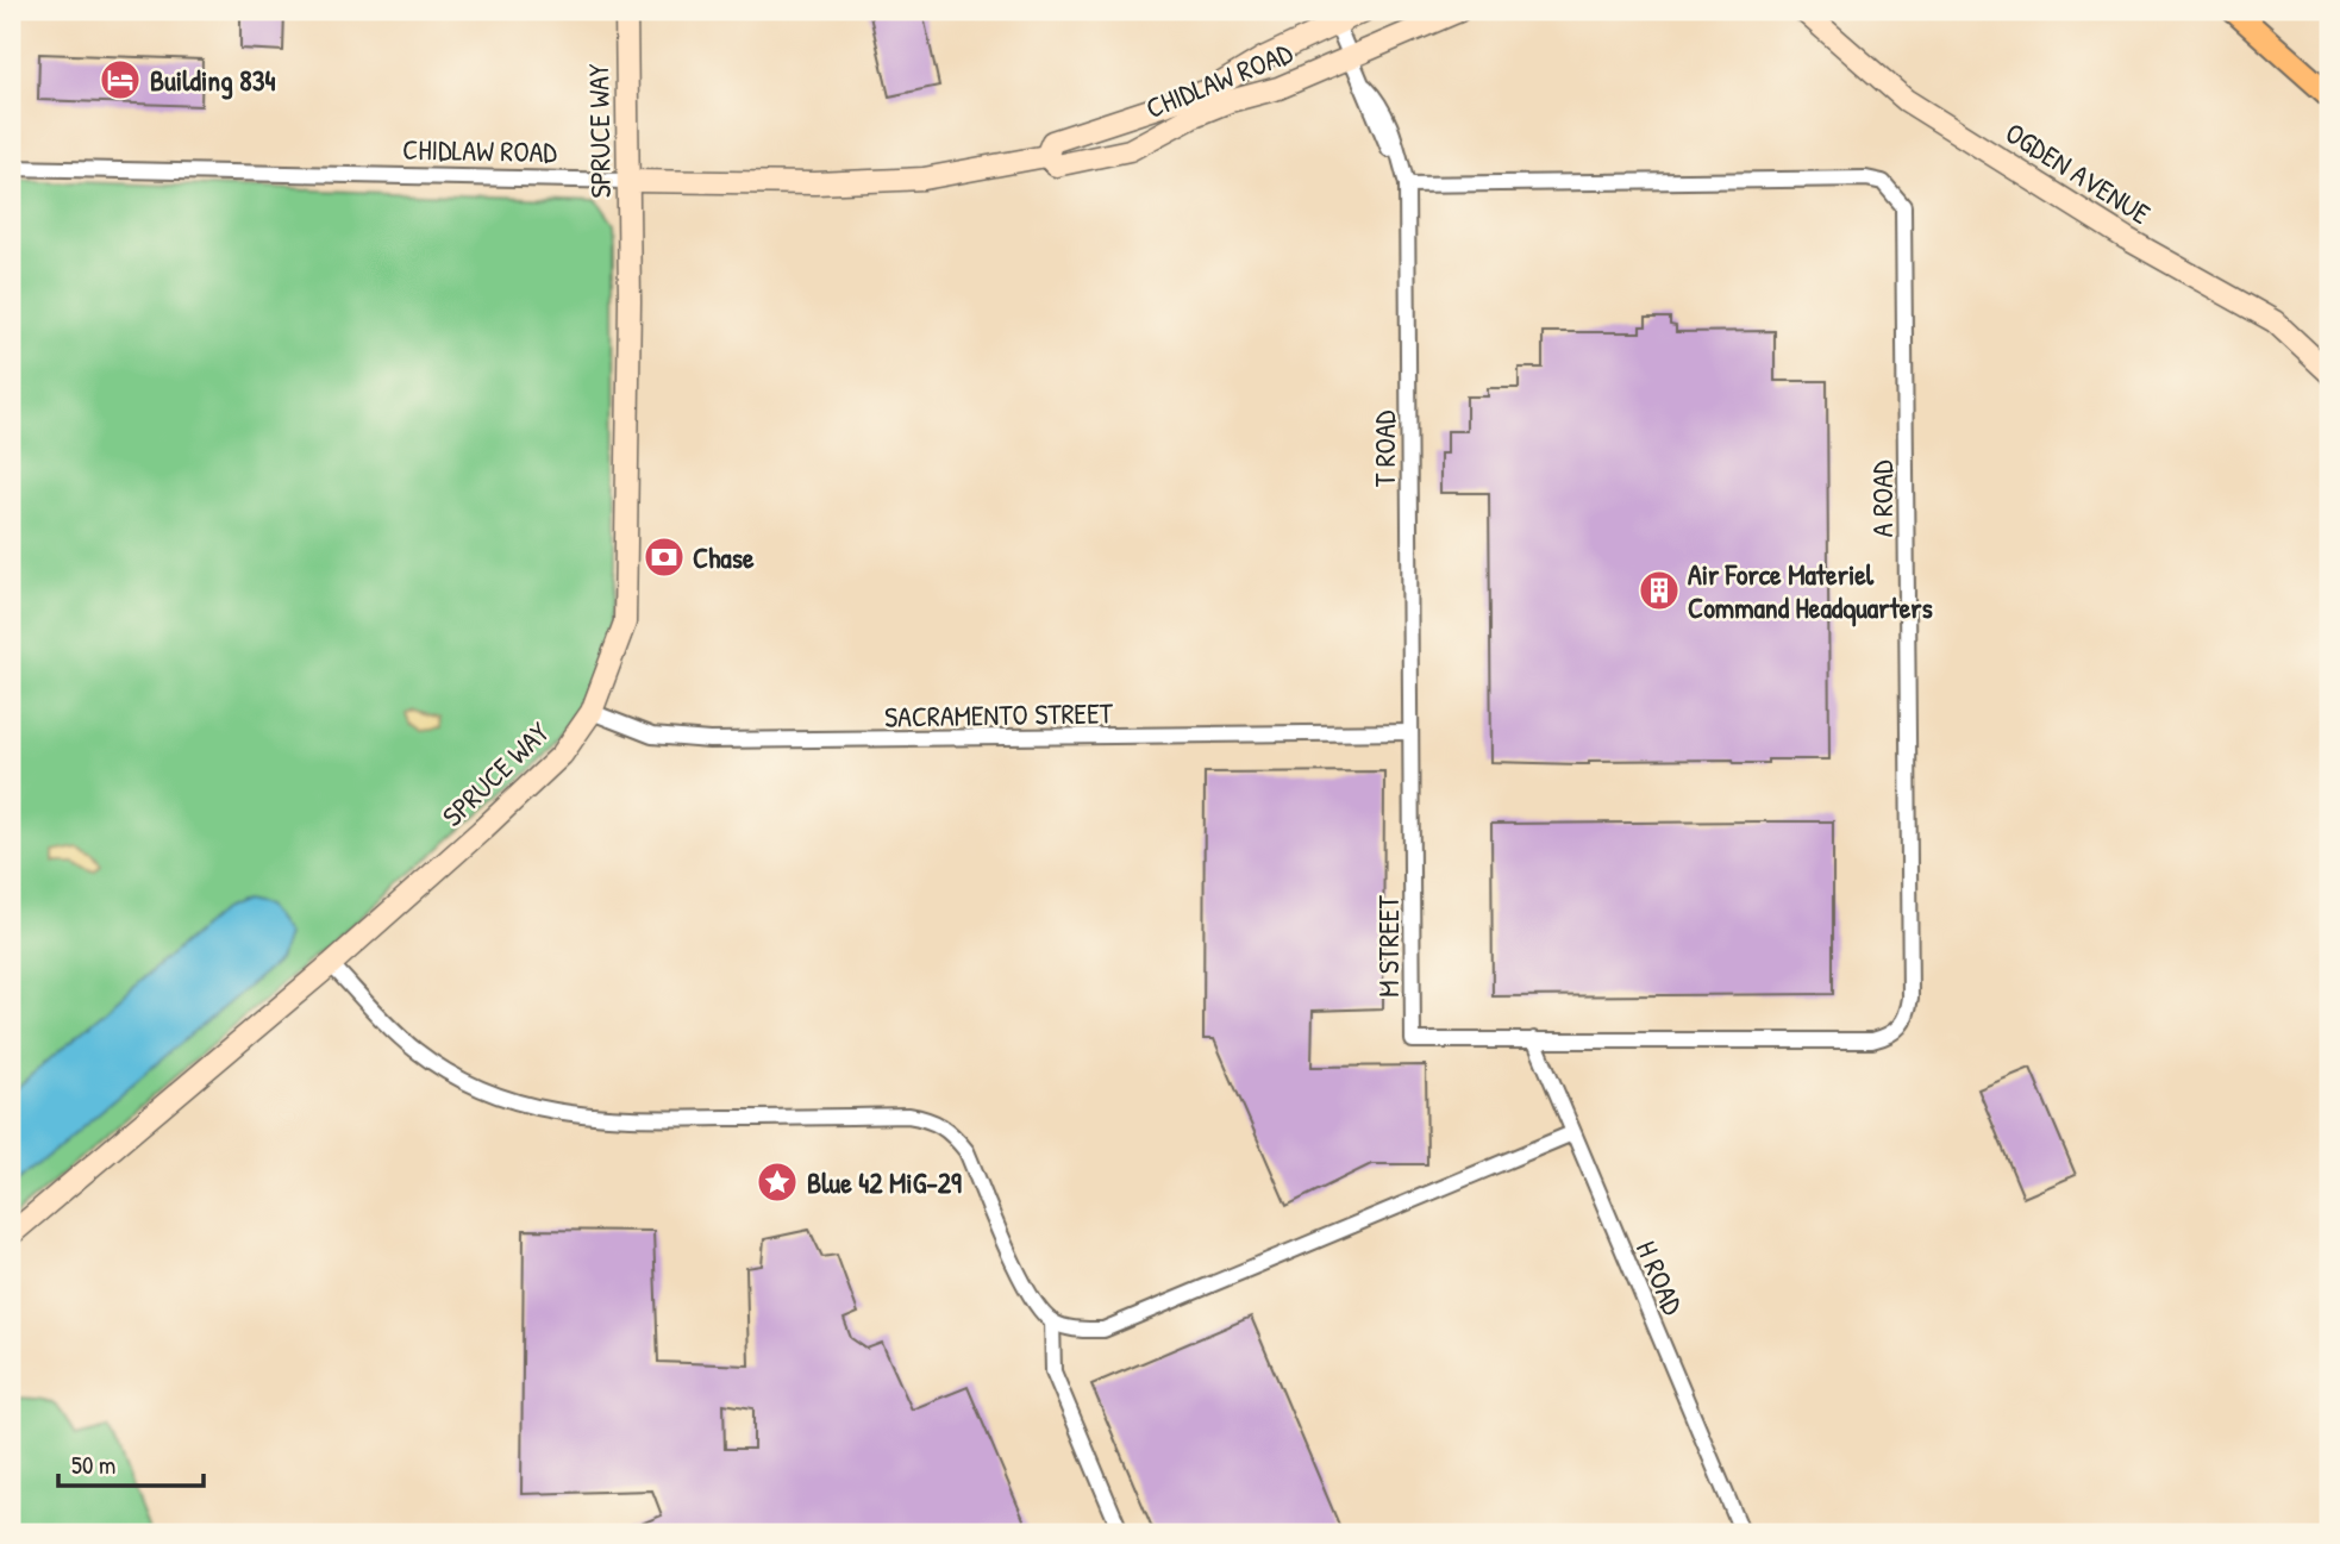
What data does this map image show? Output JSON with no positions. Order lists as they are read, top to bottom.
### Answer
{
  "streets": {
    "street": [
      "CHIDLAW ROAD",
      "SPRUCE WAY",
      "OGDEN AVENUE",
      "T ROAD",
      "A ROAD",
      "SACRAMENTO STREET",
      "M STREET",
      "H ROAD"
    ]
  },
  "crossings": [
    ["CHIDLAW ROAD", "SPRUCE WAY"],
    ["CHIDLAW ROAD", "T ROAD"],
    ["SPRUCE WAY", "SACRAMENTO STREET"],
    ["T ROAD", "A ROAD"],
    ["T ROAD", "SACRAMENTO STREET"],
    ["T ROAD", "M STREET"],
    ["A ROAD", "M STREET"],
    ["A ROAD", "H ROAD"],
    ["SACRAMENTO STREET", "M STREET"],
    ["M STREET", "H ROAD"]
  ],
  "places": {
    "hotel": ["Building 834"],
    "bank": ["Chase"],
    "building": ["Air Force Materiel Command Headquarters"],
    "place": ["Blue 42 MiG-29"]
  },
  "scale_bar": "50 m"
}
